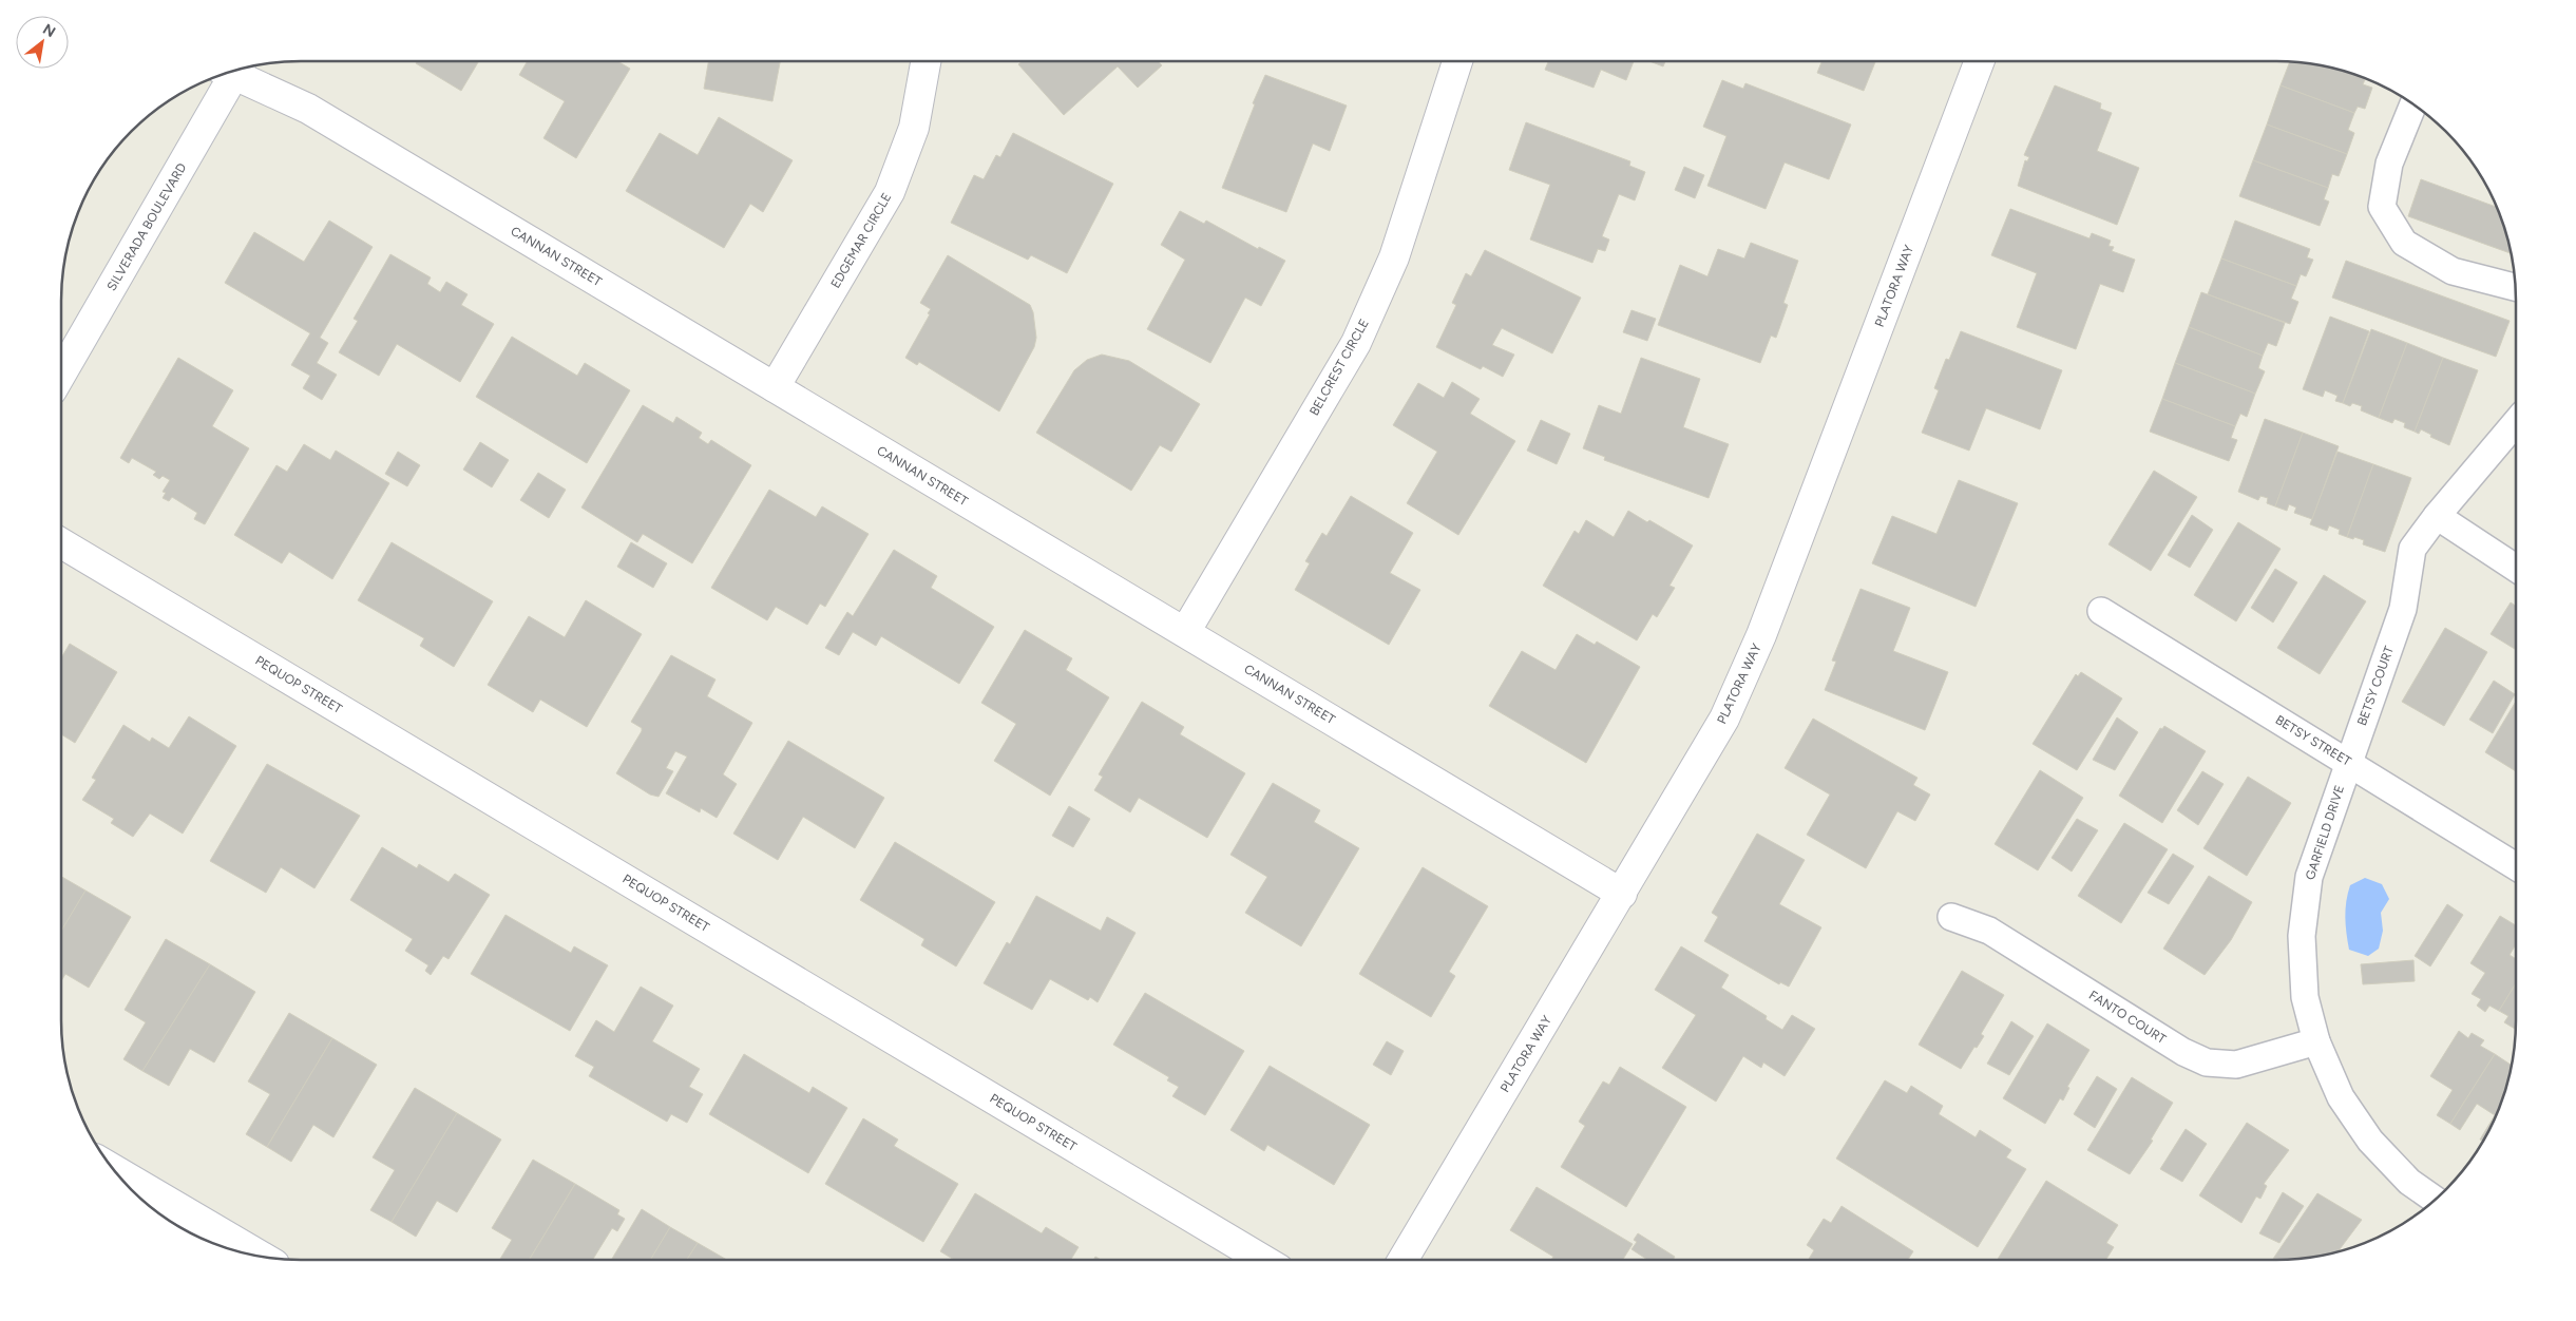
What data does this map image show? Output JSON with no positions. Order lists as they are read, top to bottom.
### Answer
{
  "streets": {
    "street": [
      "SILVERADA BOULEVARD",
      "EDGEMAR CIRCLE",
      "CANNAN STREET",
      "PLATORA WAY",
      "BELCREST CIRCLE",
      "PEQUOP STREET"
    ],
    "lane": [
      "BETSY COURT",
      "BETSY STREET",
      "GARFIELD DRIVE",
      "FANTO COURT"
    ]
  },
  "crossings": [
    ["EDGEMAR CIRCLE", "CANNAN STREET"],
    ["CANNAN STREET", "PLATORA WAY"],
    ["CANNAN STREET", "BELCREST CIRCLE"],
    ["BETSY COURT", "BETSY STREET"],
    ["BETSY COURT", "GARFIELD DRIVE"],
    ["BETSY STREET", "GARFIELD DRIVE"],
    ["GARFIELD DRIVE", "FANTO COURT"]
  ],
  "north": "top right"
}
